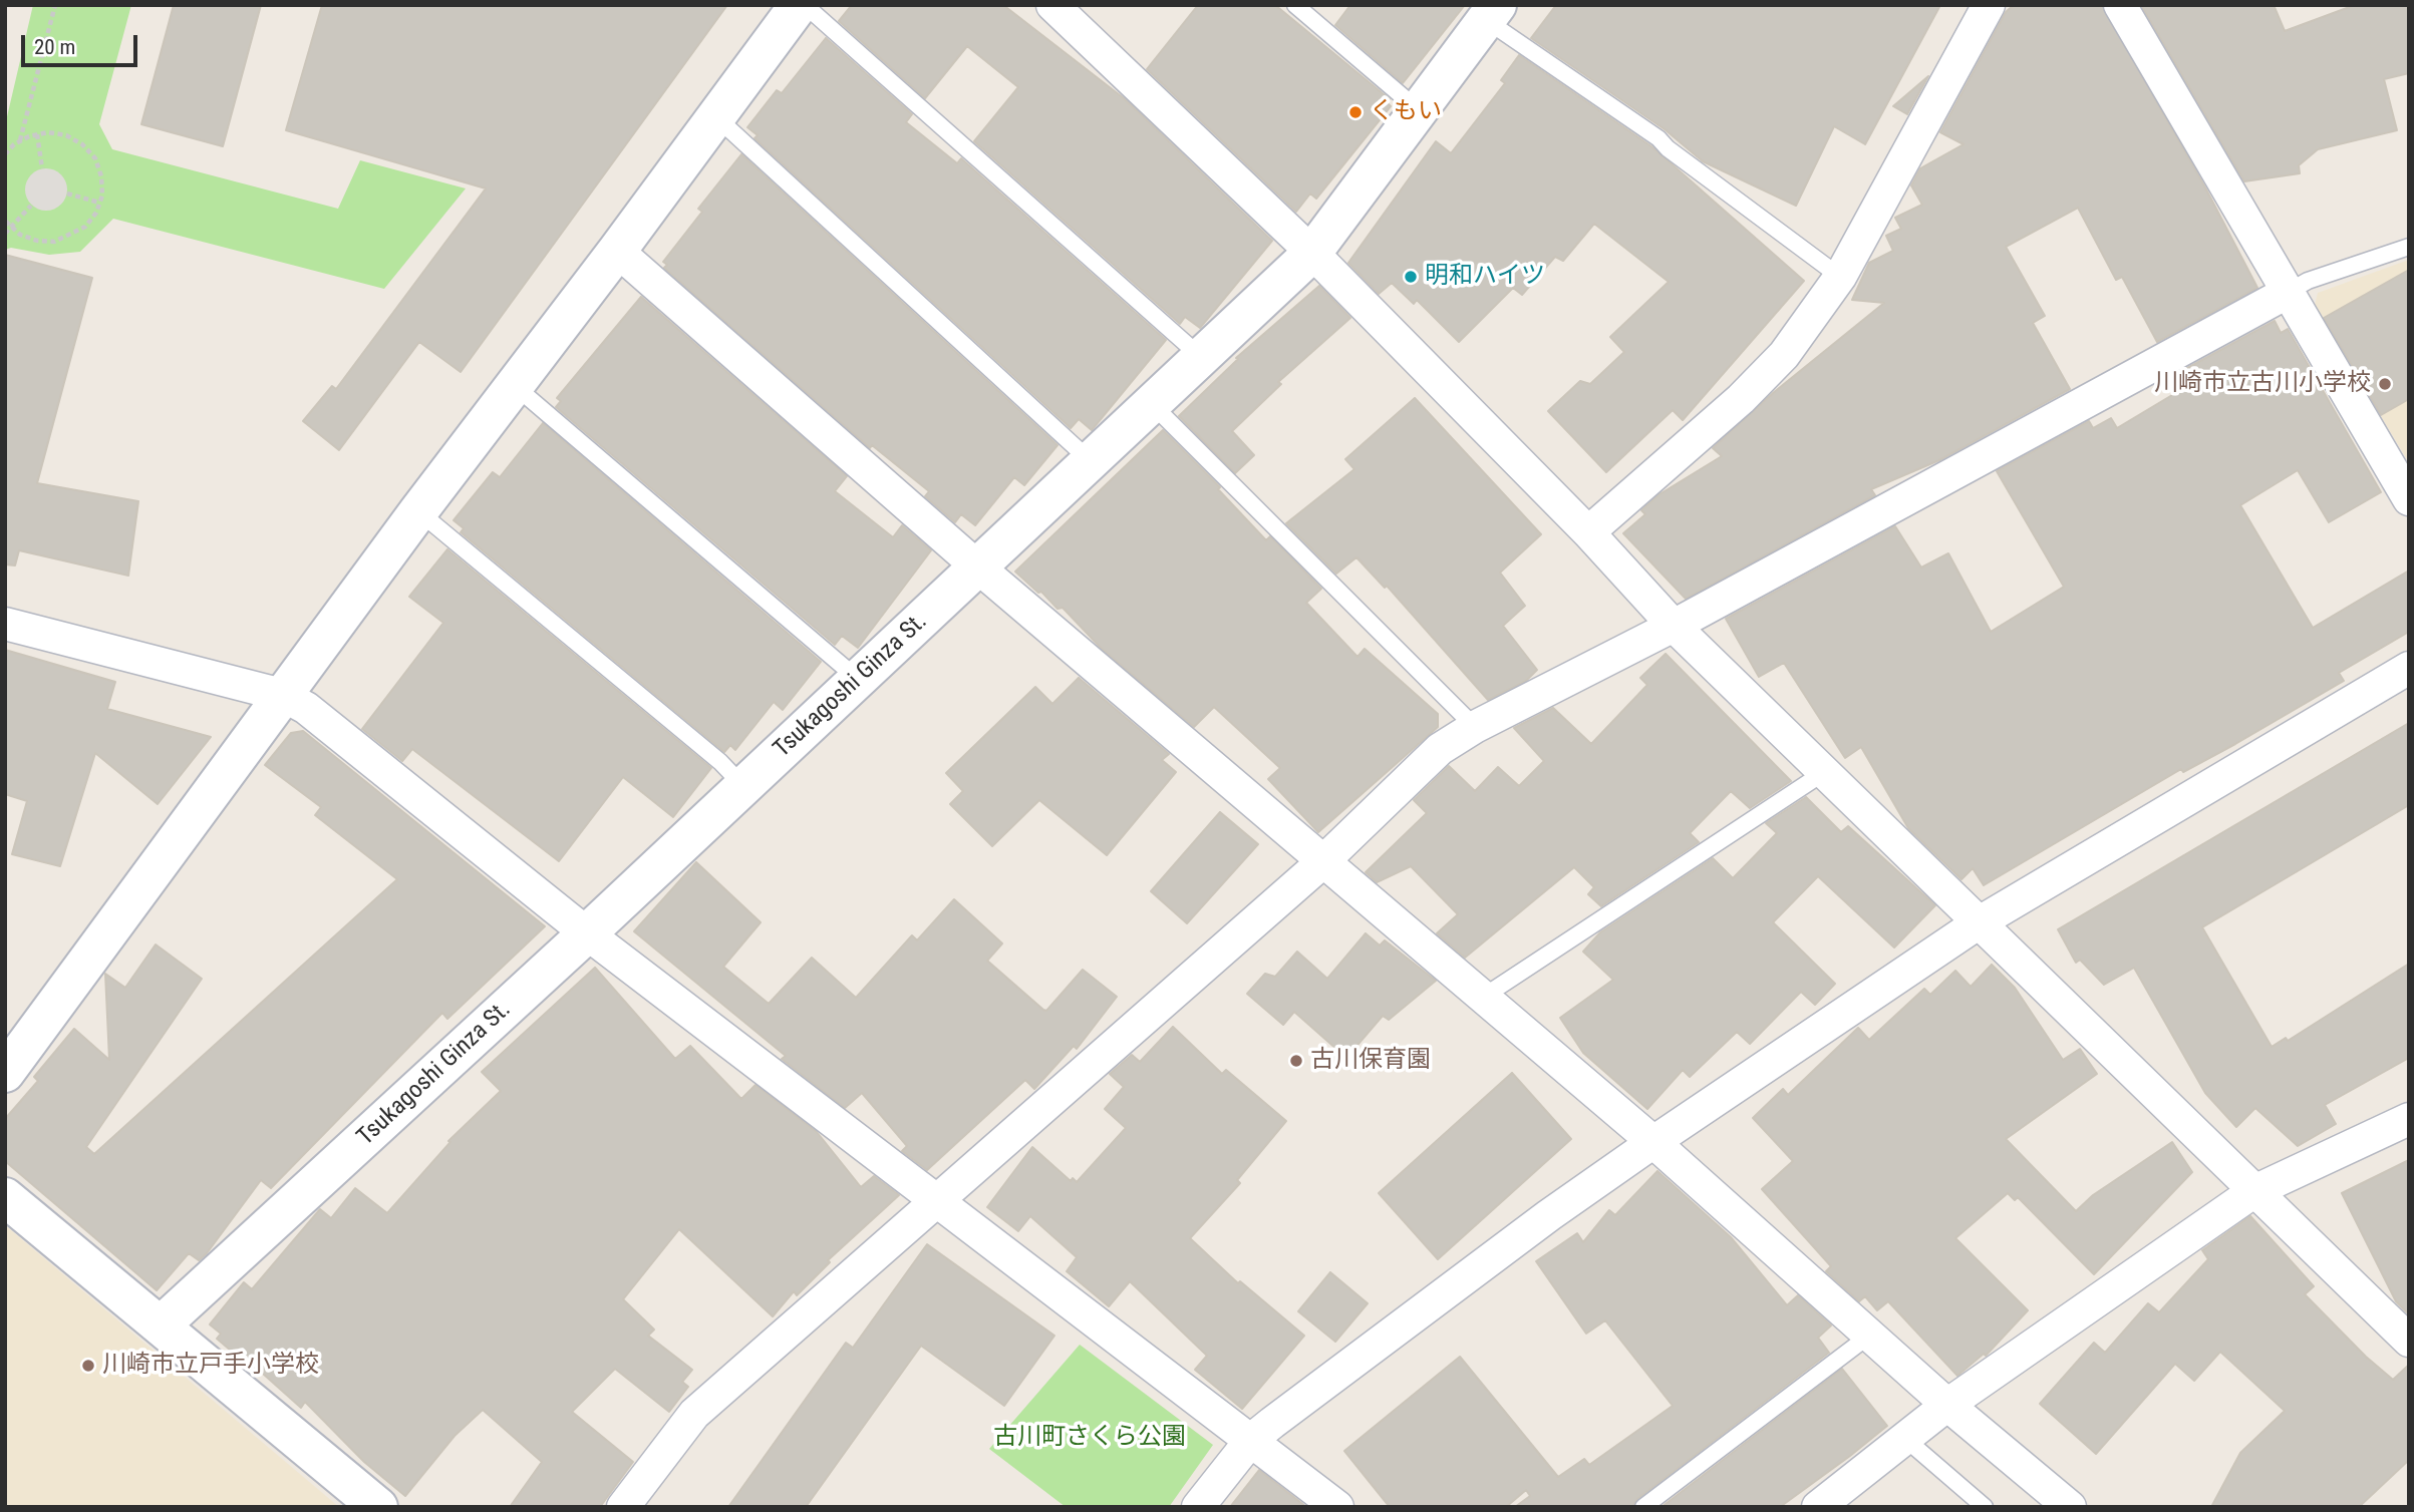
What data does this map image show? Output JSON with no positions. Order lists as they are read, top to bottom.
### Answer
{
  "streets": {
    "street": ["Tsukagoshi Ginza St."]
  },
  "parks": ["古川町さくら公園"],
  "places": [
    "くもい",
    "明和ハイツ",
    "川崎市立古川小学校",
    "古川保育園",
    "川崎市立戸手小学校"
  ],
  "scale_bar": "20 m"
}
